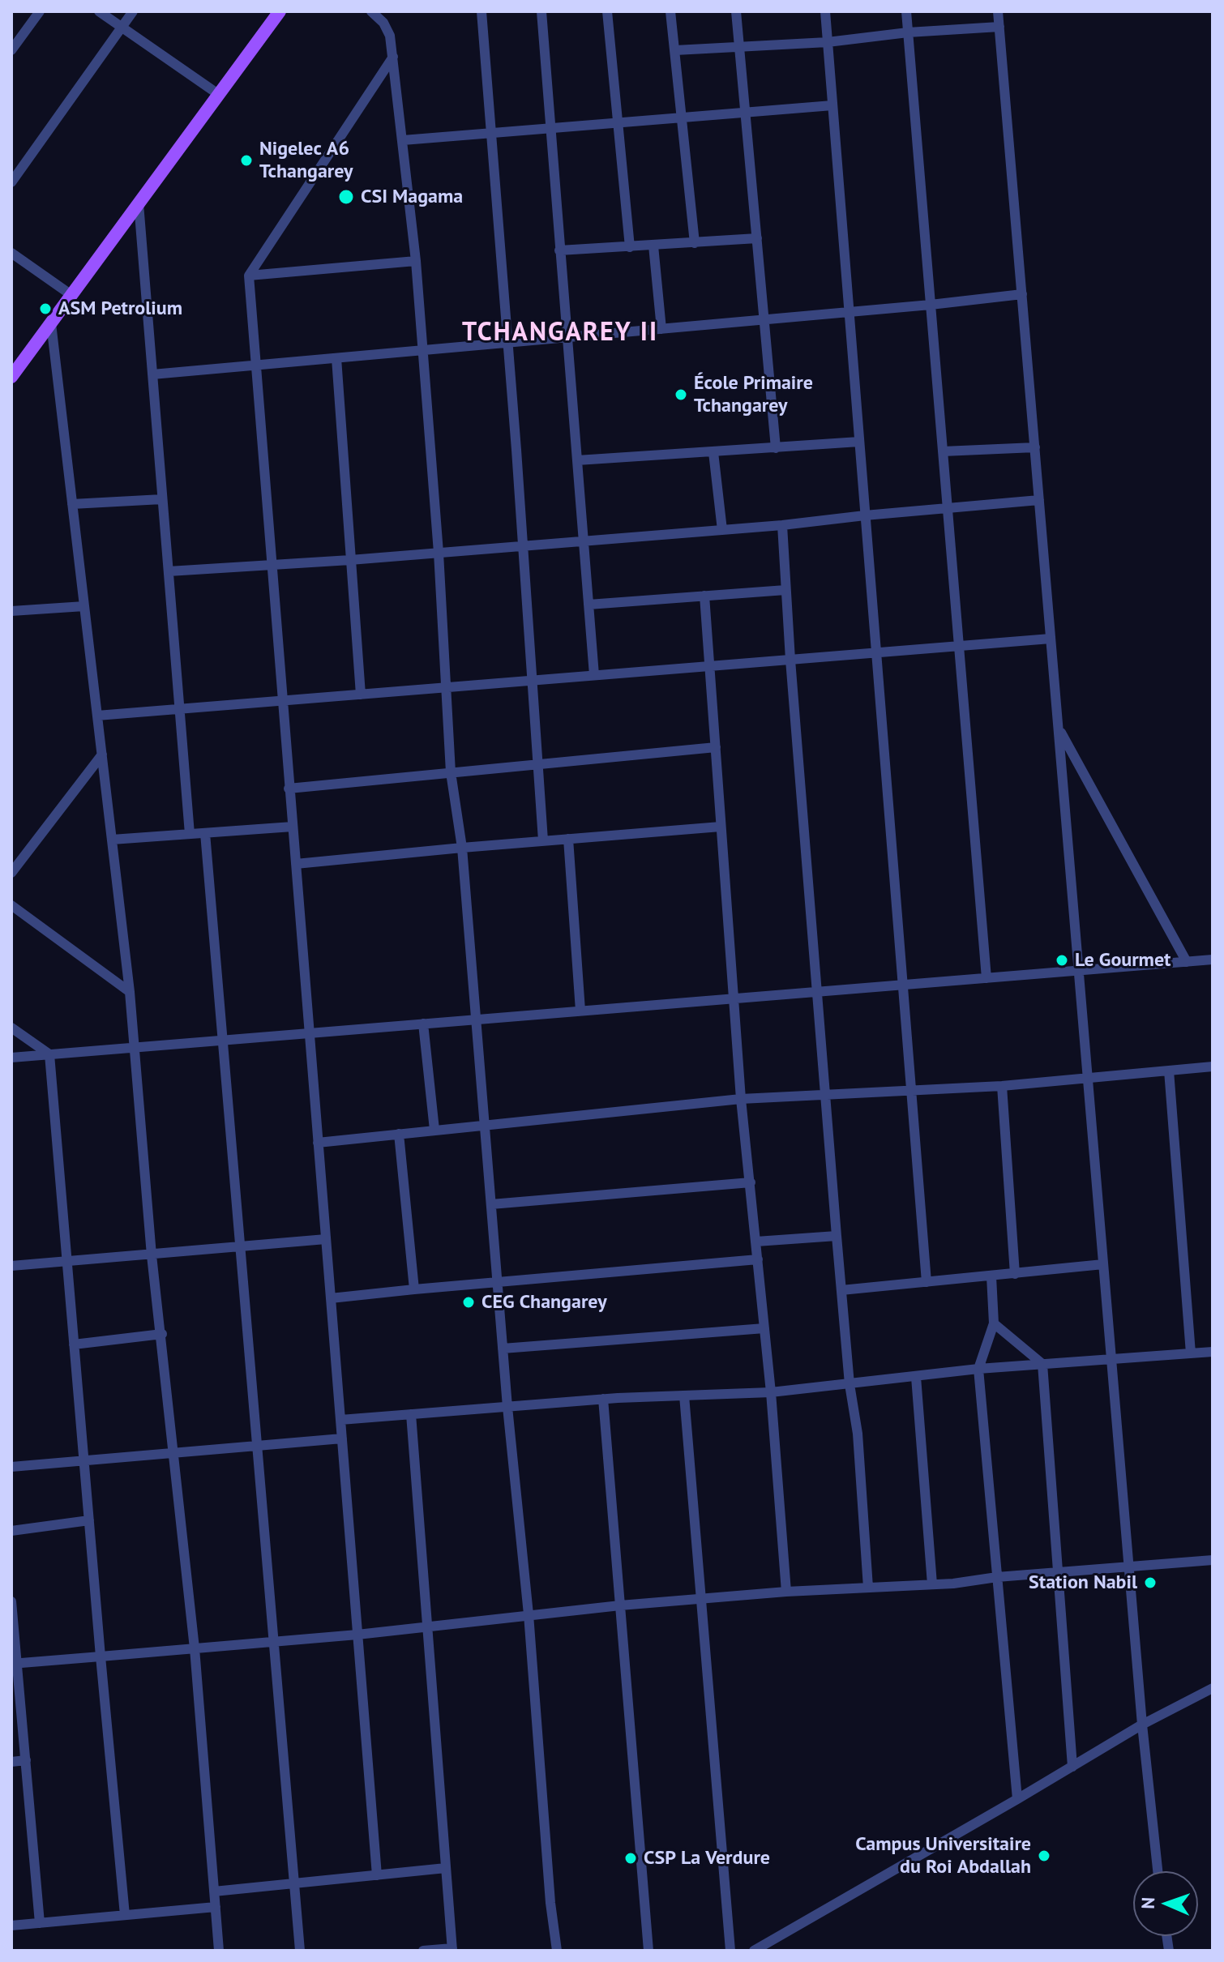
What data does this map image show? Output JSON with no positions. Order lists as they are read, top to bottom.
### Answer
{
  "districts": ["TCHANGAREY II"],
  "places": [
    "Nigelec A6 Tchangarey",
    "CSI Magama",
    "ASM Petrolium",
    "École Primaire Tchangarey",
    "Le Gourmet",
    "CEG Changarey",
    "Station Nabil",
    "Campus Universitaire du Roi Abdallah",
    "CSP La Verdure"
  ],
  "north": "left"
}
